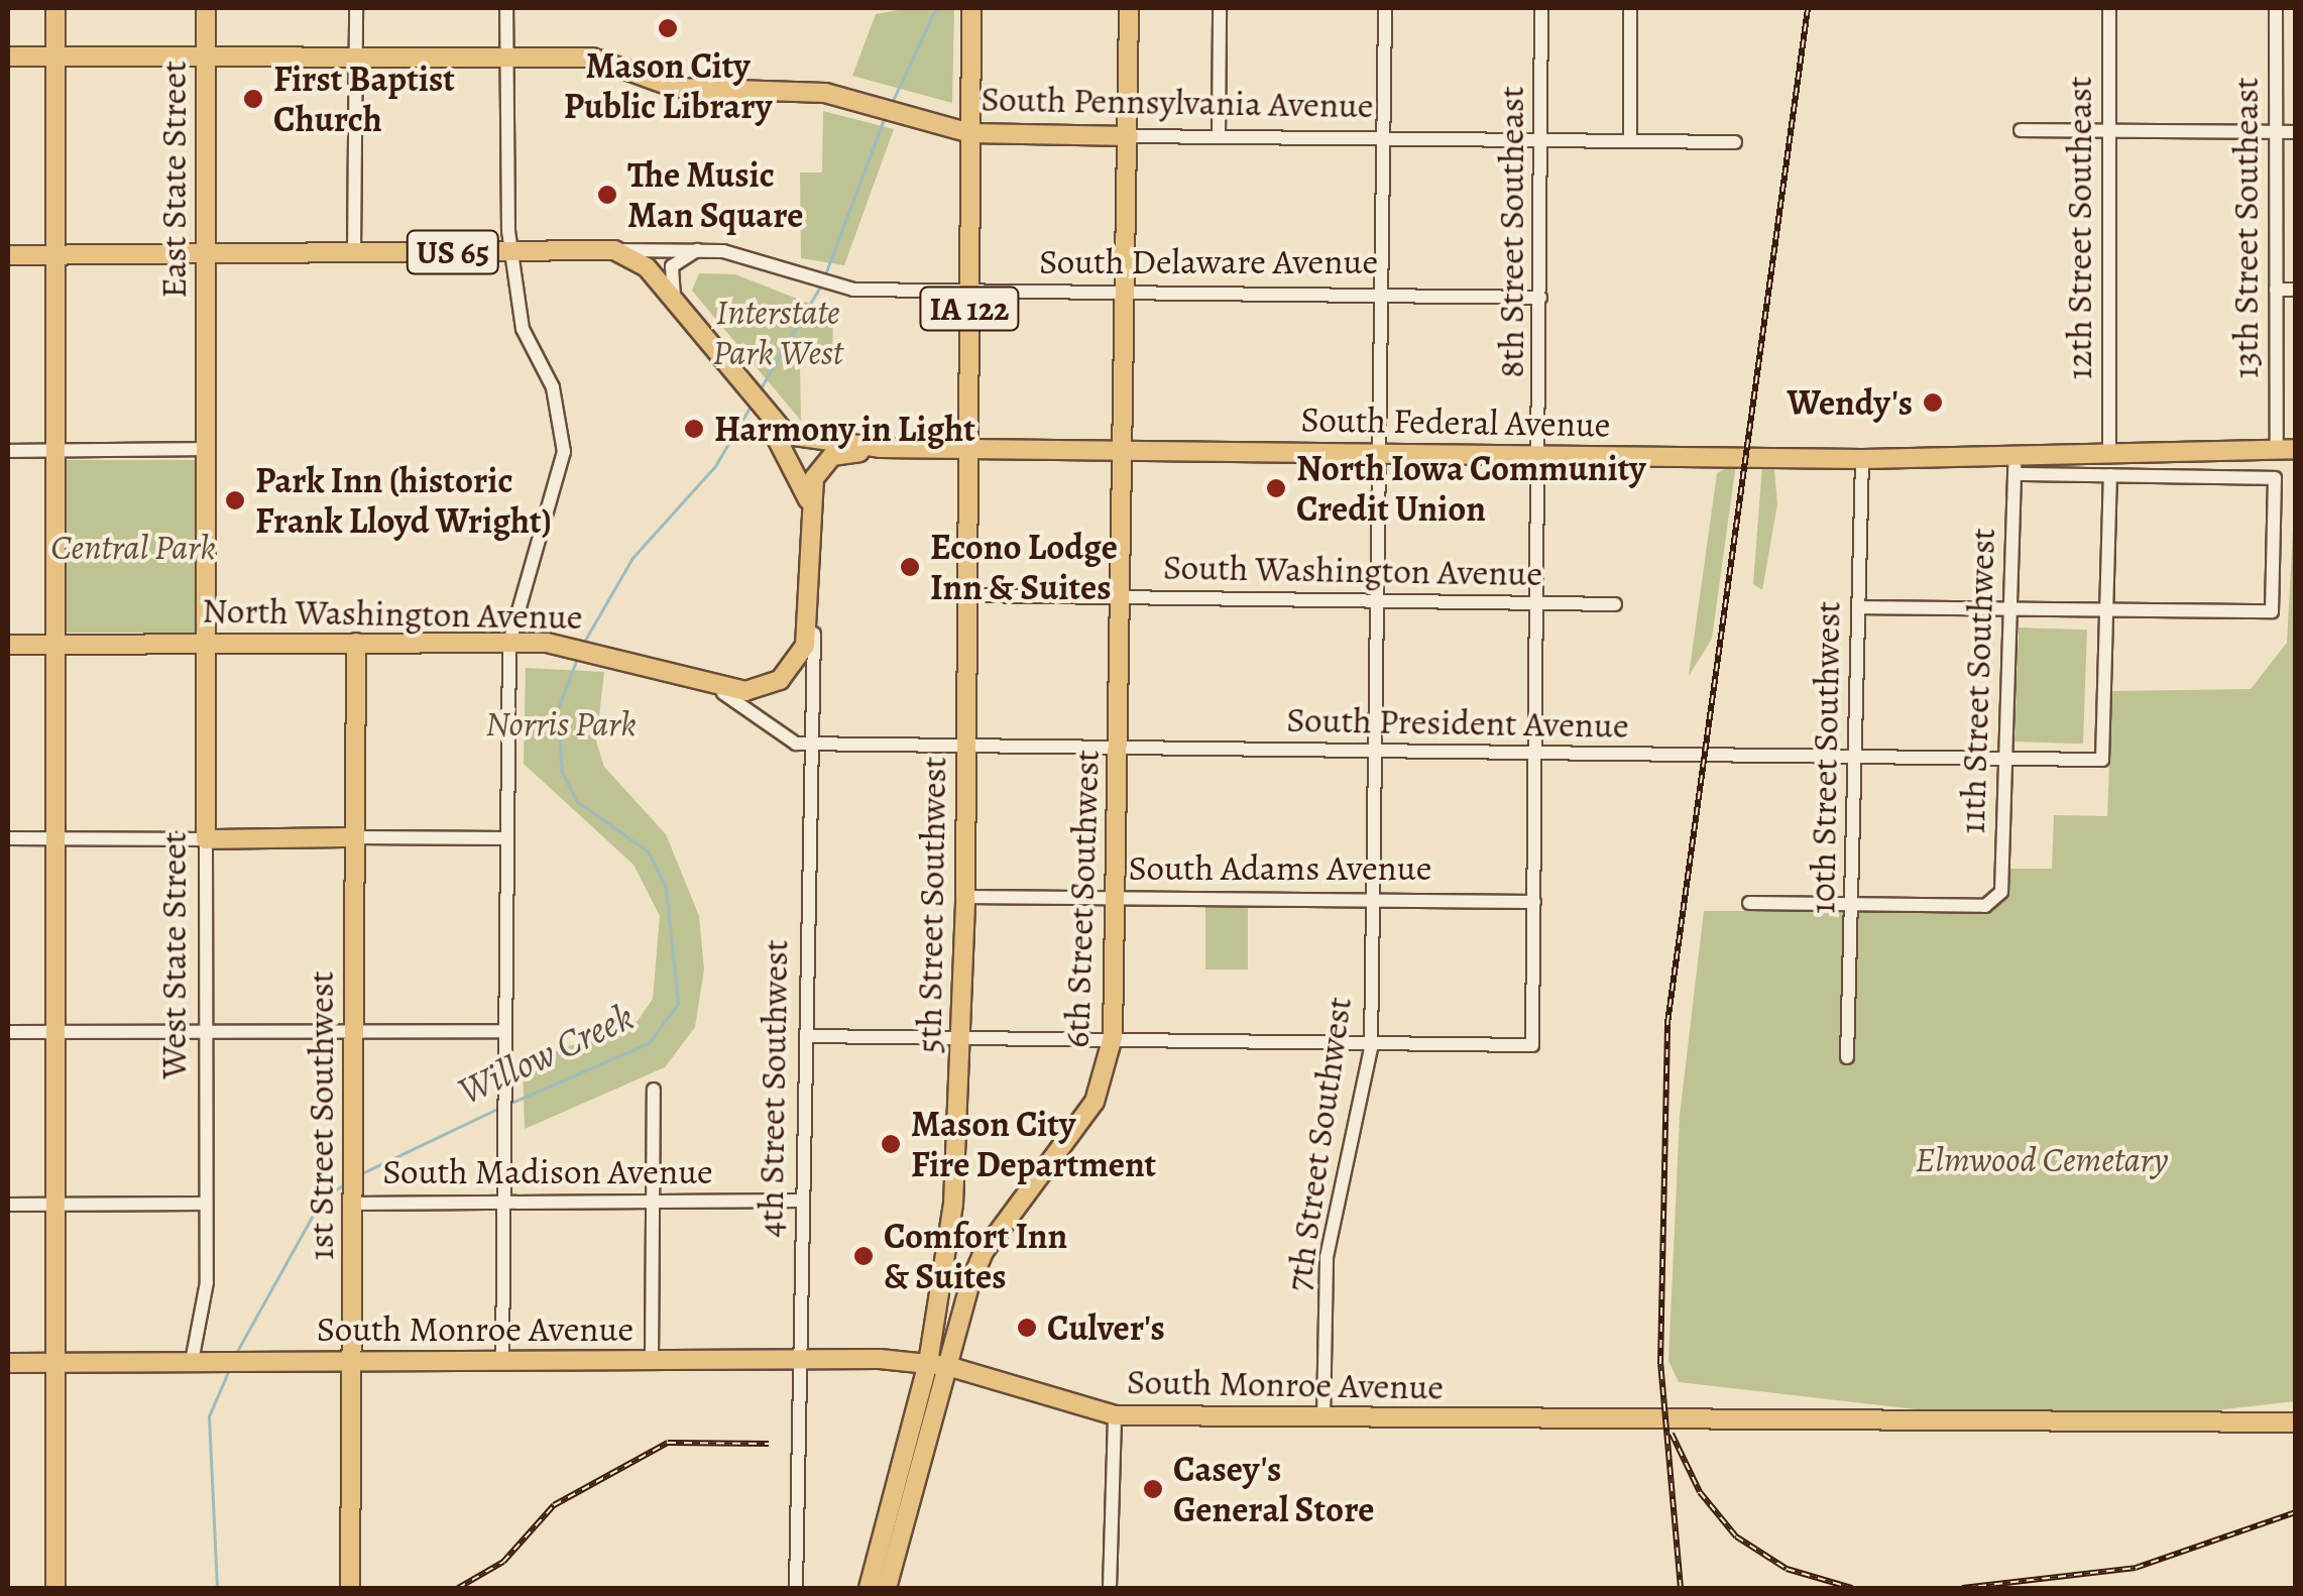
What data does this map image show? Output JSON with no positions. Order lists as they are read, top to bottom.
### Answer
{
  "streets": {
    "main road": [
      "South Pennsylvania Avenue",
      "East State Street",
      "US 65",
      "South Delaware Avenue",
      "IA 122",
      "South Federal Avenue",
      "North Washington Avenue",
      "6th Street Southwest",
      "5th Street Southwest",
      "West State Street",
      "1st Street Southwest",
      "South Monroe Avenue"
    ],
    "street": [
      "12th Street Southeast",
      "13th Street Southeast",
      "8th Street Southeast",
      "South Washington Avenue",
      "11th Street Southwest",
      "South President Avenue",
      "10th Street Southwest",
      "South Adams Avenue",
      "4th Street Southwest",
      "7th Street Southwest",
      "South Madison Avenue"
    ]
  },
  "crossings": [
    ["South Pennsylvania Avenue", "East State Street"],
    ["South Pennsylvania Avenue", "8th Street Southeast"],
    ["South Pennsylvania Avenue", "IA 122"],
    ["South Pennsylvania Avenue", "6th Street Southwest"],
    ["South Pennsylvania Avenue", "7th Street Southwest"],
    ["East State Street", "US 65"],
    ["East State Street", "South Delaware Avenue"],
    ["East State Street", "West State Street"],
    ["12th Street Southeast", "South Federal Avenue"],
    ["13th Street Southeast", "South Federal Avenue"],
    ["8th Street Southeast", "South Delaware Avenue"],
    ["8th Street Southeast", "South Federal Avenue"],
    ["8th Street Southeast", "South Washington Avenue"],
    ["8th Street Southeast", "South President Avenue"],
    ["8th Street Southeast", "South Adams Avenue"],
    ["8th Street Southeast", "7th Street Southwest"],
    ["US 65", "South Delaware Avenue"],
    ["South Delaware Avenue", "IA 122"],
    ["South Delaware Avenue", "6th Street Southwest"],
    ["South Delaware Avenue", "7th Street Southwest"],
    ["IA 122", "South Federal Avenue"],
    ["IA 122", "5th Street Southwest"],
    ["South Federal Avenue", "11th Street Southwest"],
    ["South Federal Avenue", "10th Street Southwest"],
    ["South Federal Avenue", "6th Street Southwest"],
    ["South Federal Avenue", "5th Street Southwest"],
    ["South Federal Avenue", "7th Street Southwest"],
    ["South Washington Avenue", "6th Street Southwest"],
    ["South Washington Avenue", "5th Street Southwest"],
    ["South Washington Avenue", "7th Street Southwest"],
    ["North Washington Avenue", "West State Street"],
    ["North Washington Avenue", "1st Street Southwest"],
    ["11th Street Southwest", "South President Avenue"],
    ["11th Street Southwest", "10th Street Southwest"],
    ["South President Avenue", "10th Street Southwest"],
    ["South President Avenue", "6th Street Southwest"],
    ["South President Avenue", "5th Street Southwest"],
    ["South President Avenue", "4th Street Southwest"],
    ["South President Avenue", "7th Street Southwest"],
    ["South Adams Avenue", "6th Street Southwest"],
    ["South Adams Avenue", "5th Street Southwest"],
    ["South Adams Avenue", "7th Street Southwest"],
    ["6th Street Southwest", "South Monroe Avenue"],
    ["5th Street Southwest", "South Monroe Avenue"],
    ["West State Street", "South Monroe Avenue"],
    ["4th Street Southwest", "South Madison Avenue"],
    ["4th Street Southwest", "South Monroe Avenue"],
    ["1st Street Southwest", "South Madison Avenue"],
    ["1st Street Southwest", "South Monroe Avenue"],
    ["7th Street Southwest", "South Monroe Avenue"]
  ],
  "water": ["Willow Creek"],
  "parks": [
    "Interstate Park West",
    "Central Park",
    "Norris Park",
    "Elmwood Cemetary"
  ],
  "places": [
    "Mason City Public Library",
    "First Baptist Church",
    "The Music Man Square",
    "Wendy's",
    "Harmony in Light",
    "North Iowa Community Credit Union",
    "Park Inn (historic Frank Lloyd Wright)",
    "Econo Lodge Inn & Suites",
    "Mason City Fire Department",
    "Comfort Inn & Suites",
    "Culver's",
    "Casey's General Store"
  ]
}
